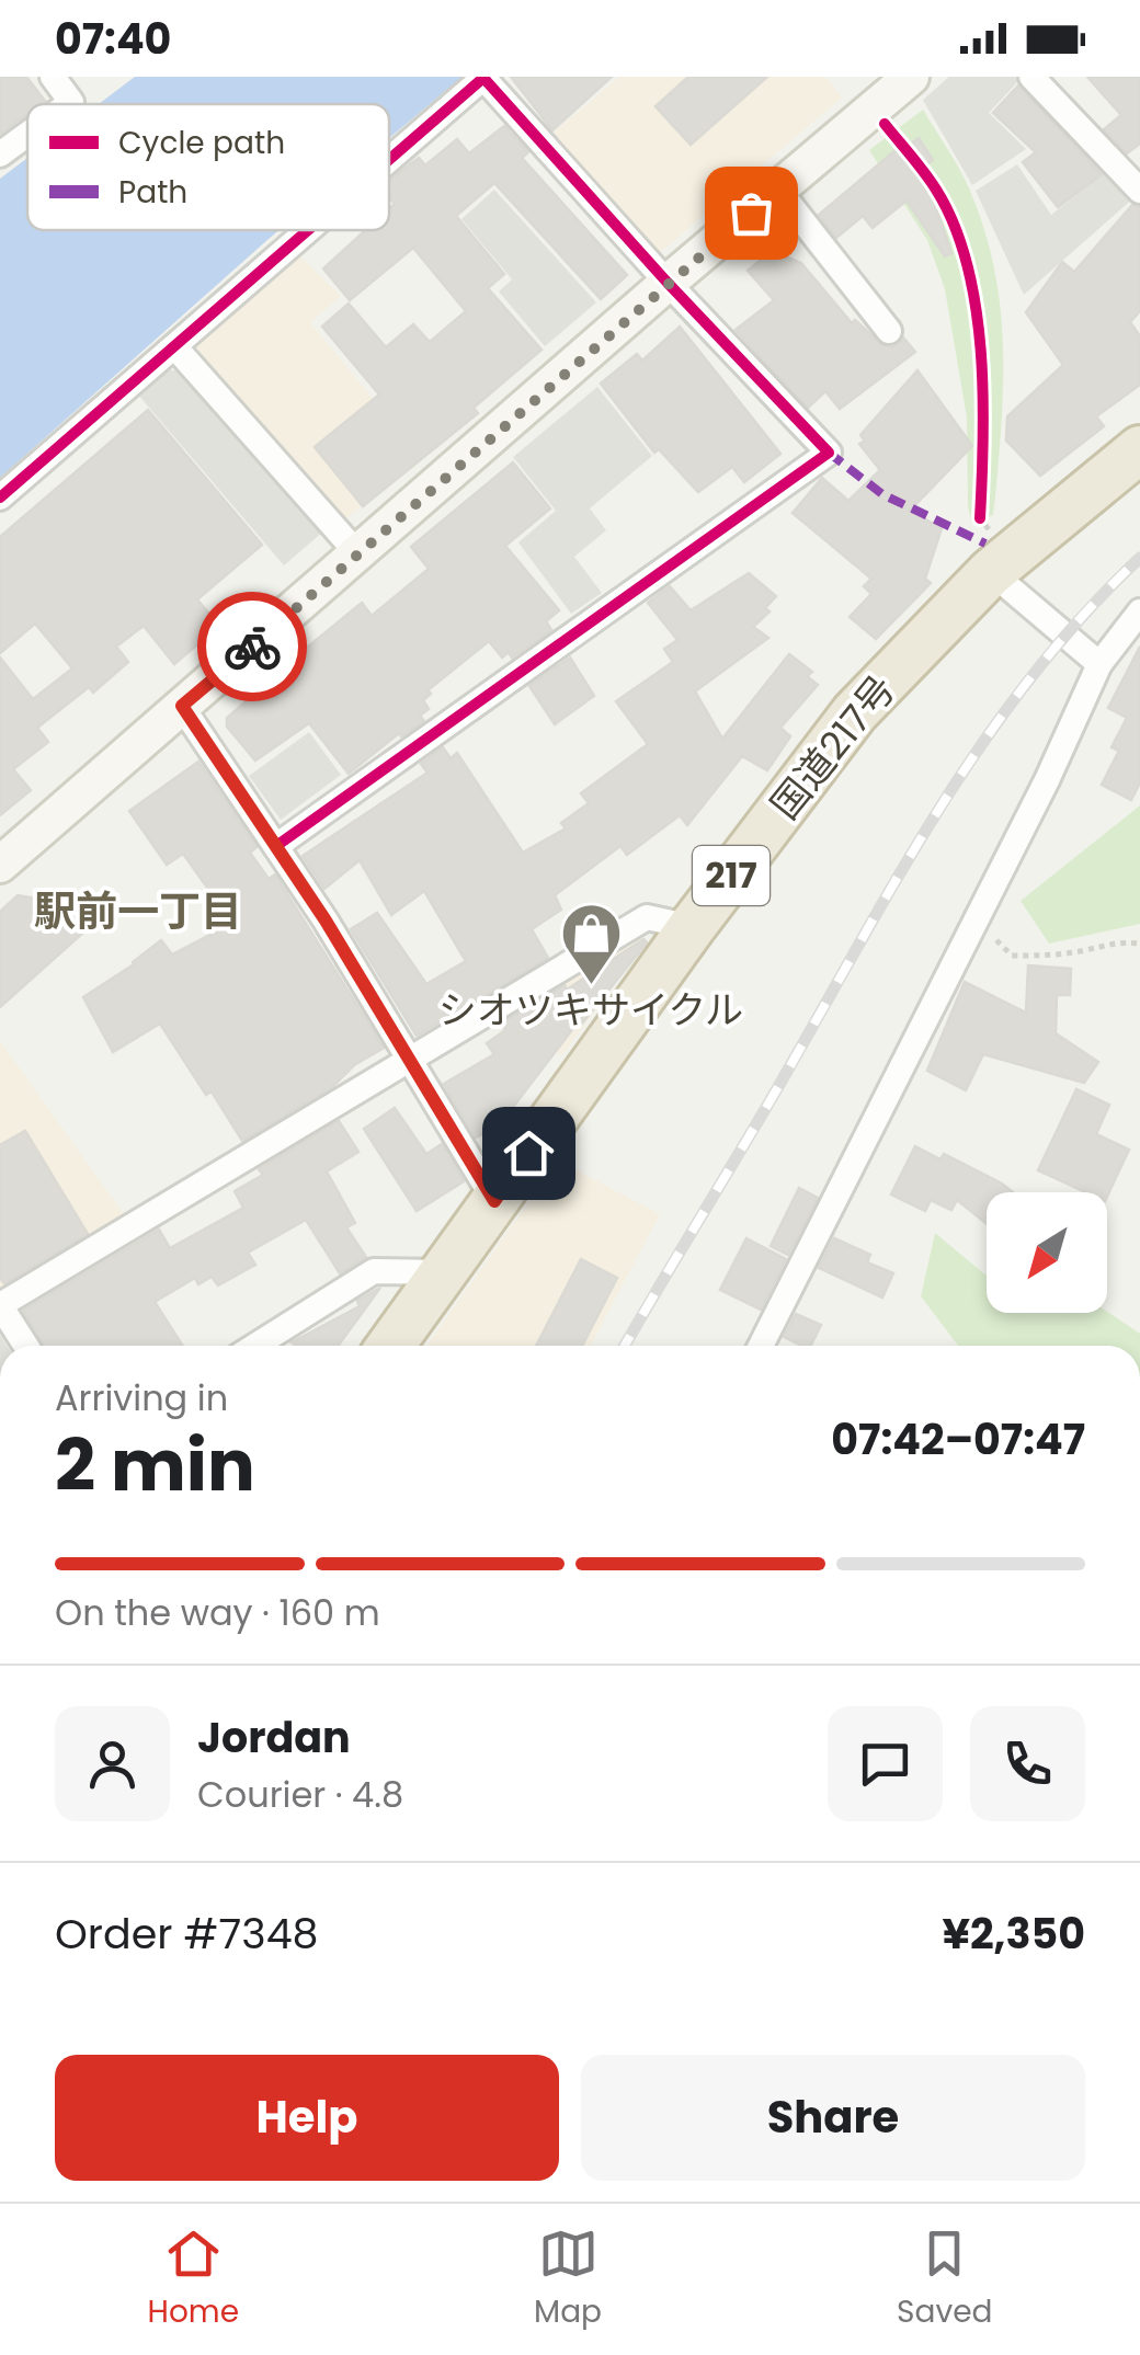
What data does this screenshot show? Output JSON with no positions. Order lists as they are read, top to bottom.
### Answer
{
  "streets": {
    "highway": ["国道217号", "217"]
  },
  "districts": ["駅前一丁目"],
  "places": {
    "shop": ["シオツキサイクル"]
  },
  "legend": ["Cycle path", "Path"],
  "north": "bottom left",
  "page": {
    "status": "07:40",
    "heading": ["2 min", "Arriving in", "07:42–07:47"],
    "panel": [
      "Jordan",
      "Courier · 4.8",
      "Order #7348",
      "¥2,350"
    ],
    "bar": "On the way · 160 m",
    "buttons": ["Help", "Share"],
    "tabs": ["Home", "Map", "Saved"]
  }
}
